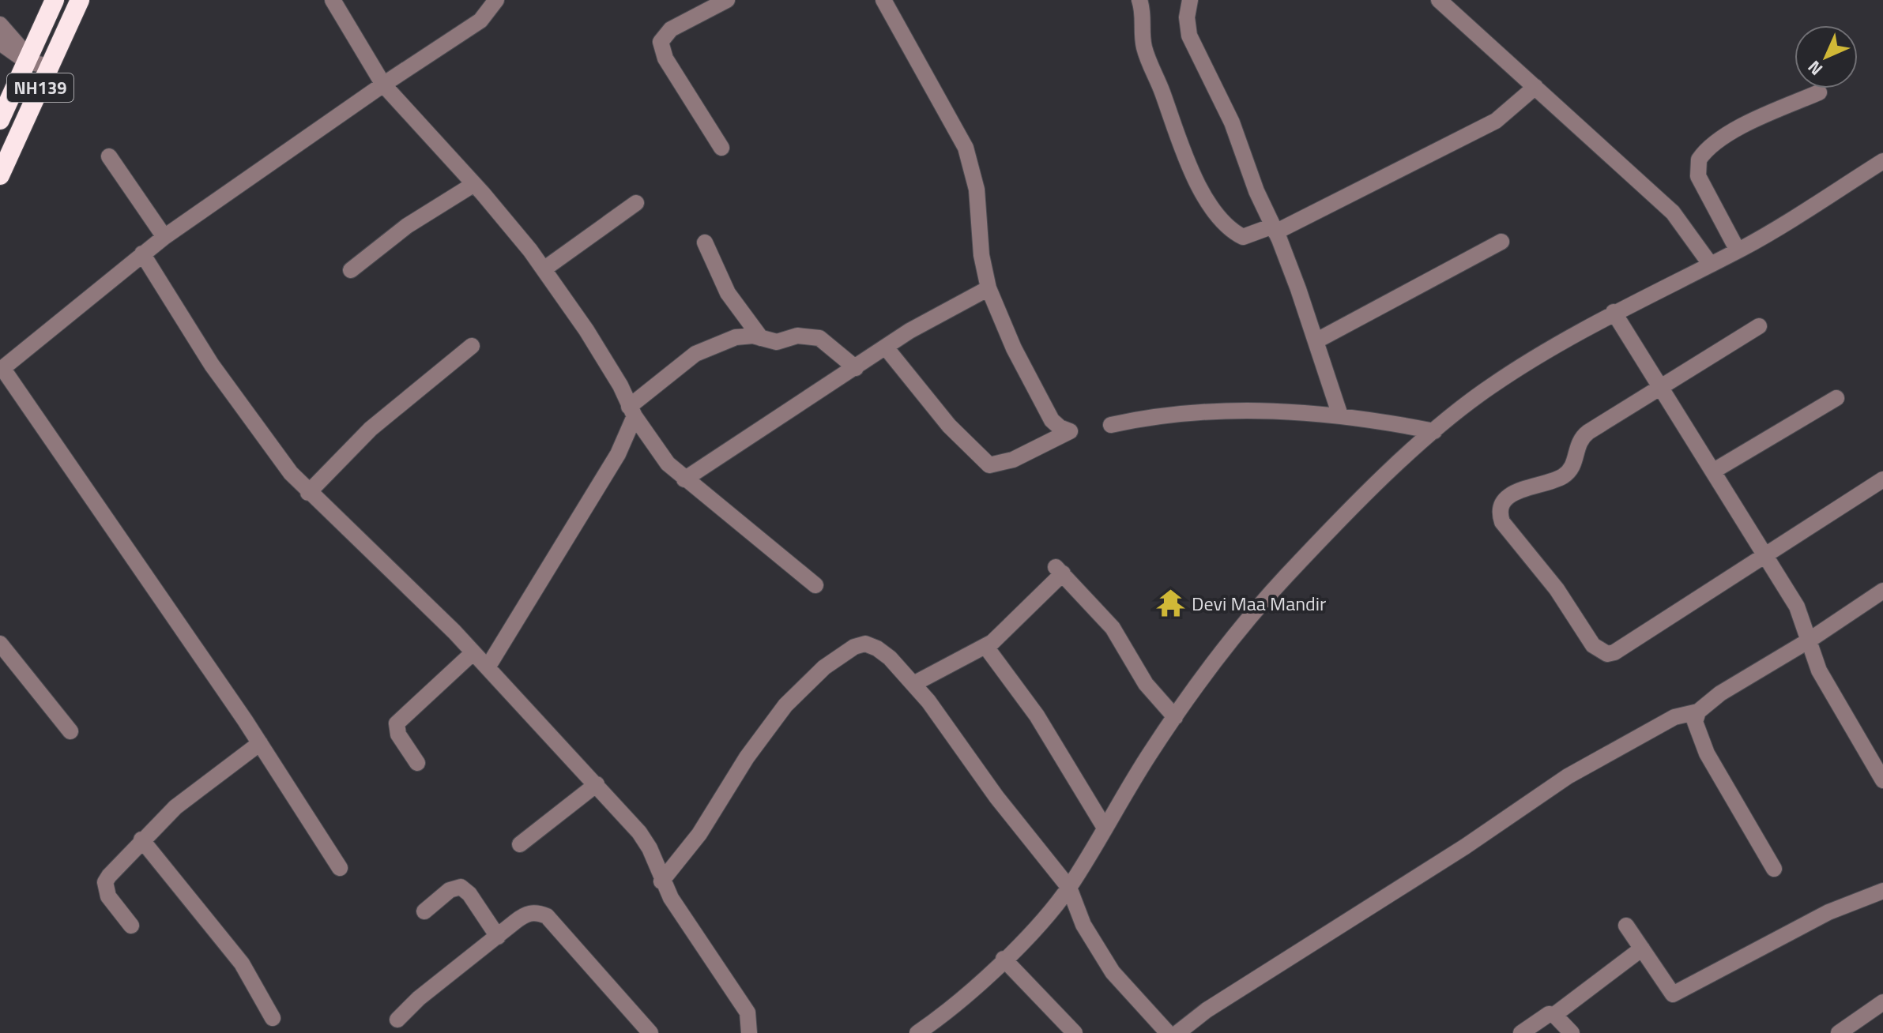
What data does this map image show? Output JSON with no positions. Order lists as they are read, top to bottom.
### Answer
{
  "streets": {
    "highway": ["NH139"]
  },
  "places": {
    "temple": ["Devi Maa Mandir"]
  },
  "north": "bottom left"
}
